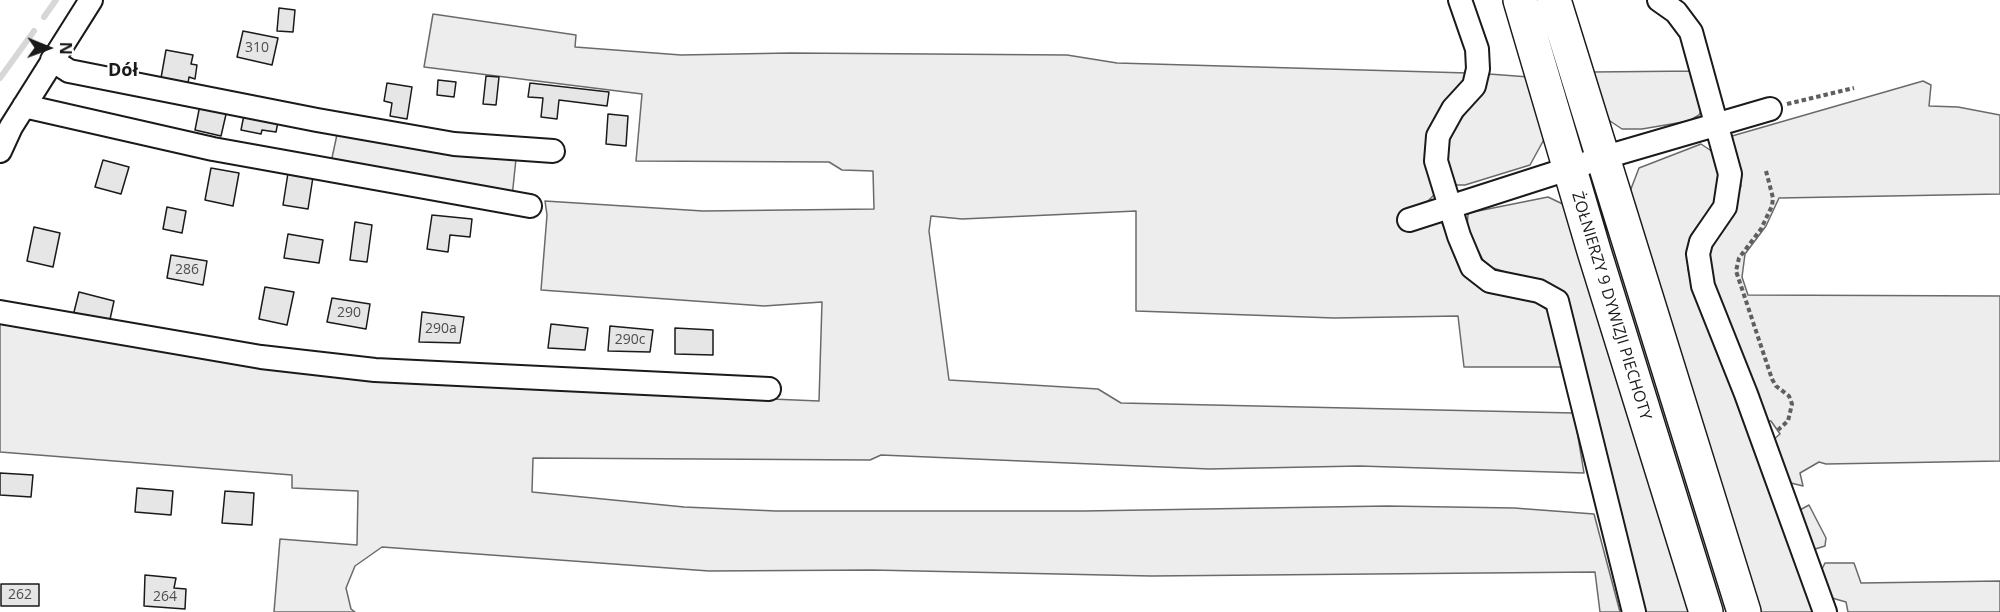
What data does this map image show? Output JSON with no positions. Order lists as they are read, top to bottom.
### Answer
{
  "streets": {
    "highway": ["ŻOŁNIERZY 9 DYWIZJI PIECHOTY"]
  },
  "districts": ["Dół"],
  "house_numbers": [
    "310",
    "286",
    "290",
    "290a",
    "290c",
    "262",
    "264"
  ],
  "north": "right"
}
